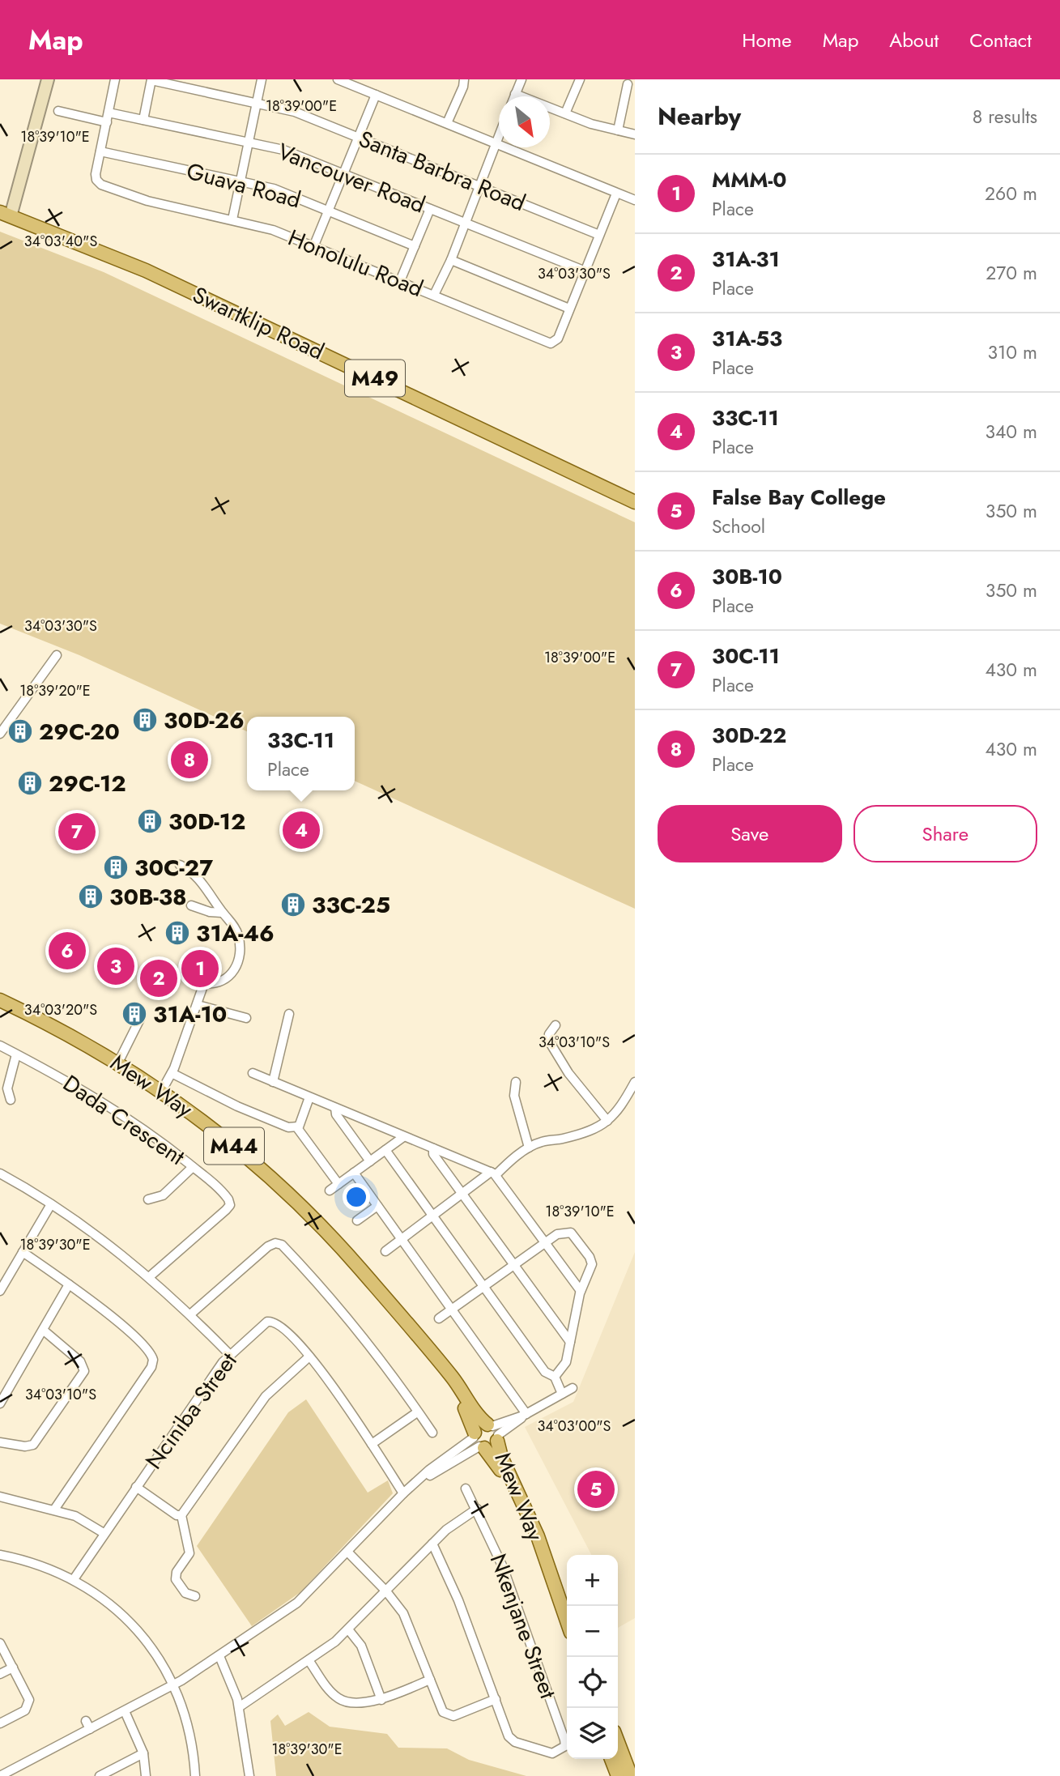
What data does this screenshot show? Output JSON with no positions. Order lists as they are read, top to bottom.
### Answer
{
  "streets": {
    "main road": [
      "Swartklip Road",
      "M49",
      "Mew Way",
      "M44"
    ],
    "street": [
      "Santa Barbra Road",
      "Vancouver Road",
      "Guava Road",
      "Honolulu Road",
      "Dada Crescent",
      "Nciniba Street",
      "Nkenjane Street"
    ]
  },
  "crossings": [
    ["Santa Barbra Road", "Honolulu Road"],
    ["Vancouver Road", "Honolulu Road"],
    ["Guava Road", "Honolulu Road"]
  ],
  "places": {
    "building": [
      "30D-26",
      "29C-20",
      "29C-12",
      "30D-12",
      "30C-27",
      "30B-38",
      "33C-25",
      "31A-46",
      "31A-10"
    ]
  },
  "north": "bottom right",
  "page": {
    "header": "Map",
    "nav": [
      "Home",
      "Map",
      "About",
      "Contact"
    ],
    "heading": ["Nearby", "8 results"],
    "list": [
      {
        "mark": "1",
        "name": "MMM-0",
        "note": "Place",
        "value": "260 m"
      },
      {
        "mark": "2",
        "name": "31A-31",
        "note": "Place",
        "value": "270 m"
      },
      {
        "mark": "3",
        "name": "31A-53",
        "note": "Place",
        "value": "310 m"
      },
      {
        "mark": "4",
        "name": "33C-11",
        "note": "Place",
        "value": "340 m"
      },
      {
        "mark": "5",
        "name": "False Bay College",
        "note": "School",
        "value": "350 m"
      },
      {
        "mark": "6",
        "name": "30B-10",
        "note": "Place",
        "value": "350 m"
      },
      {
        "mark": "7",
        "name": "30C-11",
        "note": "Place",
        "value": "430 m"
      },
      {
        "mark": "8",
        "name": "30D-22",
        "note": "Place",
        "value": "430 m"
      }
    ],
    "popup": ["33C-11", "Place"],
    "pins": [
      "8",
      "4",
      "7",
      "6",
      "3",
      "1",
      "2",
      "5"
    ],
    "buttons": ["Save", "Share"],
    "map_buttons": ["+", "−"]
  },
  "coordinates": [
    "18°39'00\"E",
    "18°39'10\"E",
    "34°03'40\"S",
    "34°03'30\"S",
    "18°39'20\"E",
    "34°03'20\"S",
    "34°03'10\"S",
    "18°39'30\"E",
    "34°03'00\"S"
  ]
}
